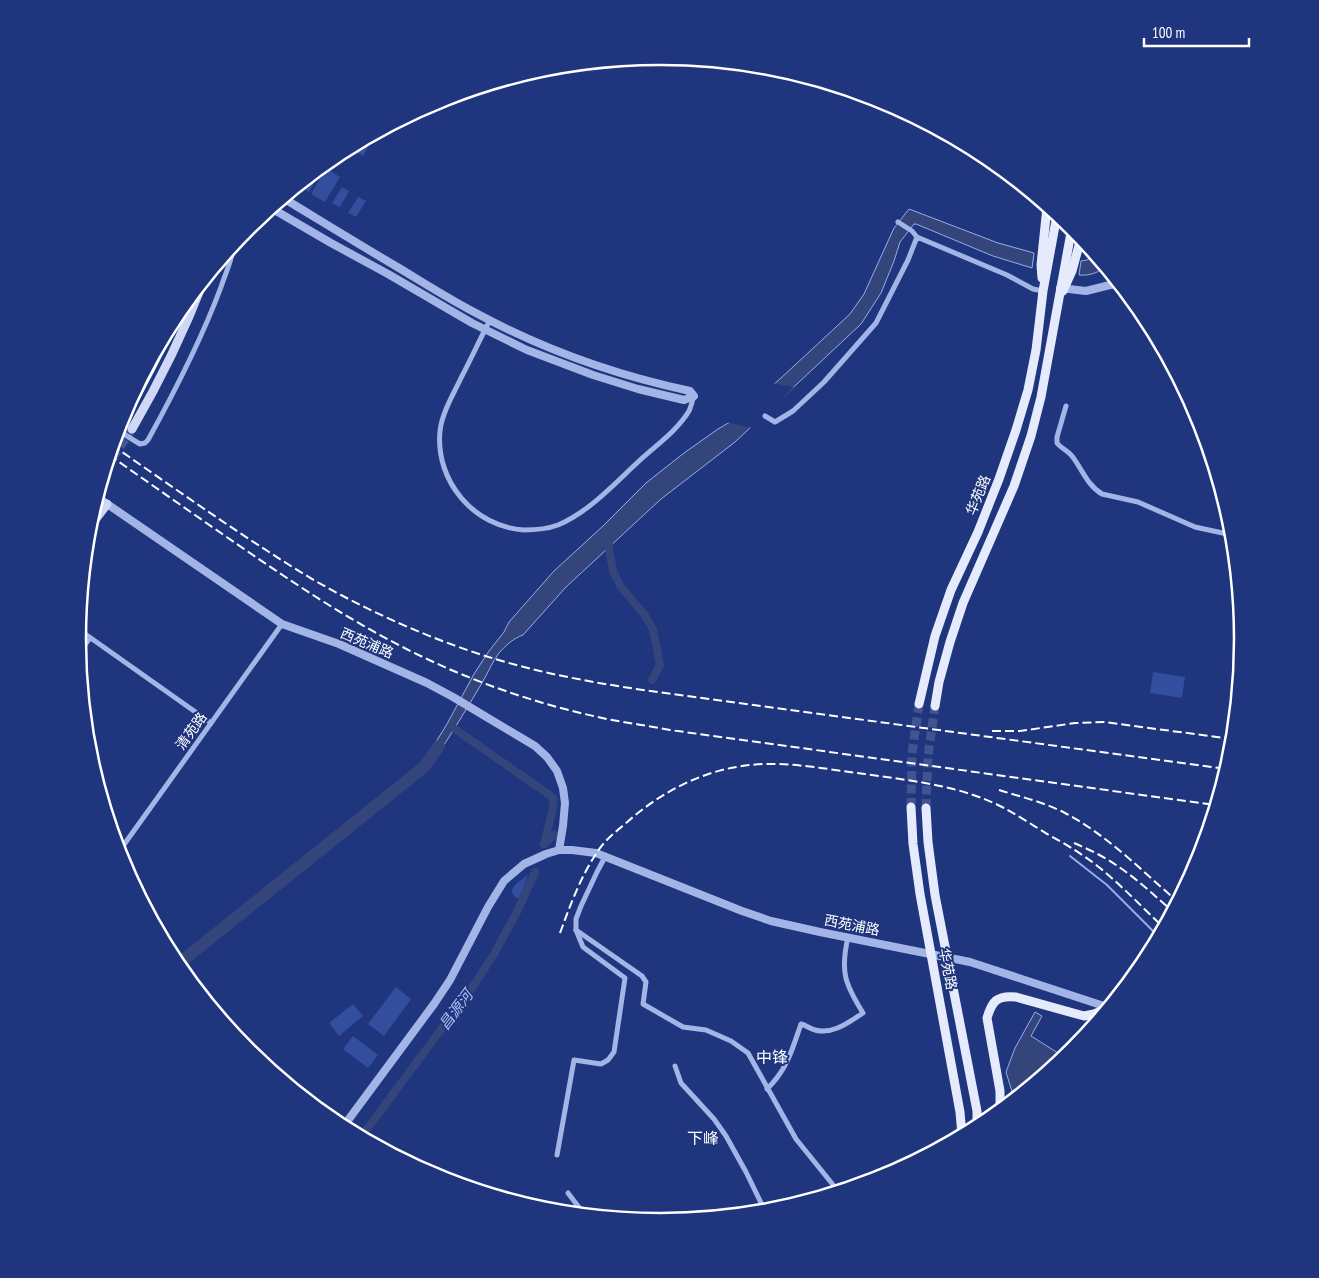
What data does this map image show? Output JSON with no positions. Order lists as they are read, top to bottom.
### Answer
{
  "streets": {
    "main road": ["华苑路"],
    "street": ["西苑浦路", "清苑路"]
  },
  "crossings": [
    ["西苑浦路", "清苑路"]
  ],
  "districts": ["中锋", "下峰"],
  "water": ["昌源河"],
  "scale_bar": "100 m"
}
